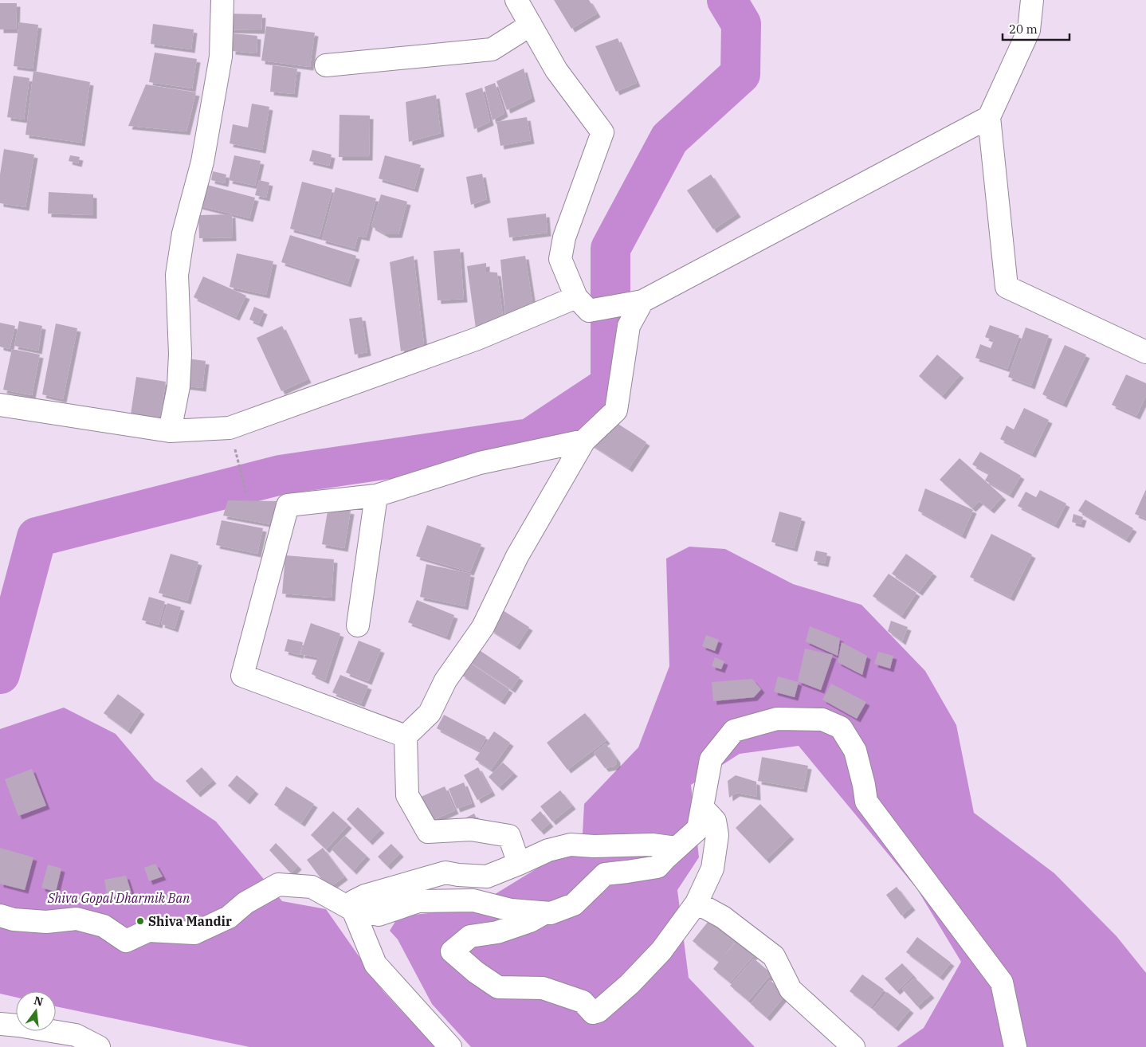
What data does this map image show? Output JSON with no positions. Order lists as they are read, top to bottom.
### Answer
{
  "parks": ["Shiva Gopal Dharmik Ban"],
  "places": ["Shiva Mandir"],
  "scale_bar": "20 m",
  "north": "top"
}
